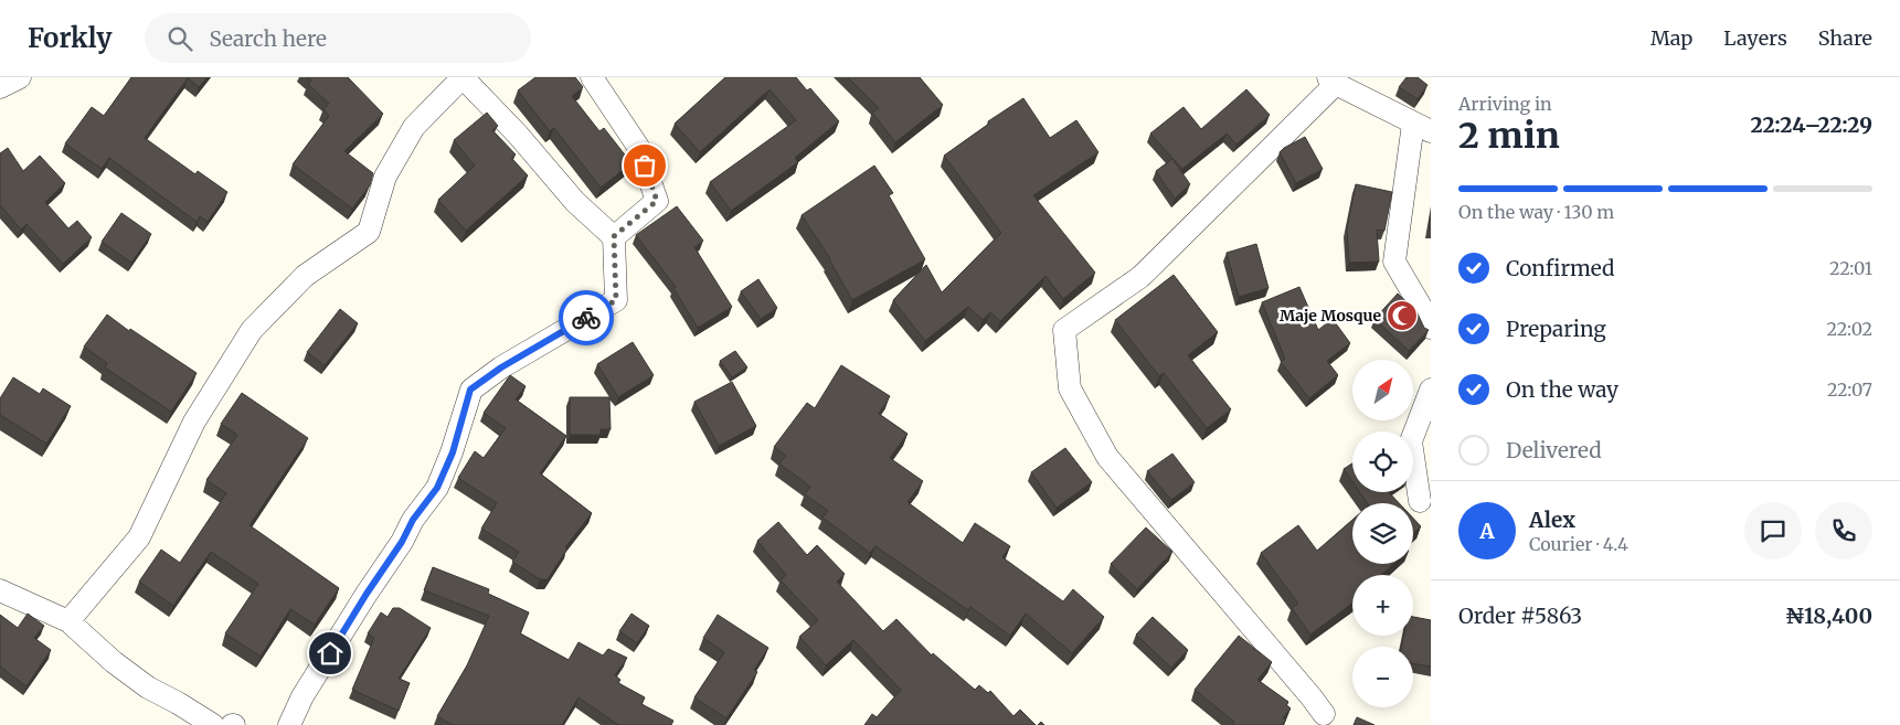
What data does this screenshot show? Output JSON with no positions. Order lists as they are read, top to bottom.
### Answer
{
  "places": {
    "mosque": ["Maje Mosque"]
  },
  "north": "top right",
  "page": {
    "header": "Forkly",
    "search": "Search here",
    "nav": ["Map", "Layers", "Share"],
    "heading": ["2 min", "Arriving in", "22:24–22:29"],
    "panel": [
      "Alex",
      "Courier · 4.4",
      "Order #5863",
      "₦18,400"
    ],
    "bar": "On the way · 130 m",
    "list": [
      ["Confirmed", "22:01"],
      ["Preparing", "22:02"],
      ["On the way", "22:07"],
      "Delivered"
    ],
    "map_buttons": ["+", "−"],
    "round": "A"
  }
}
